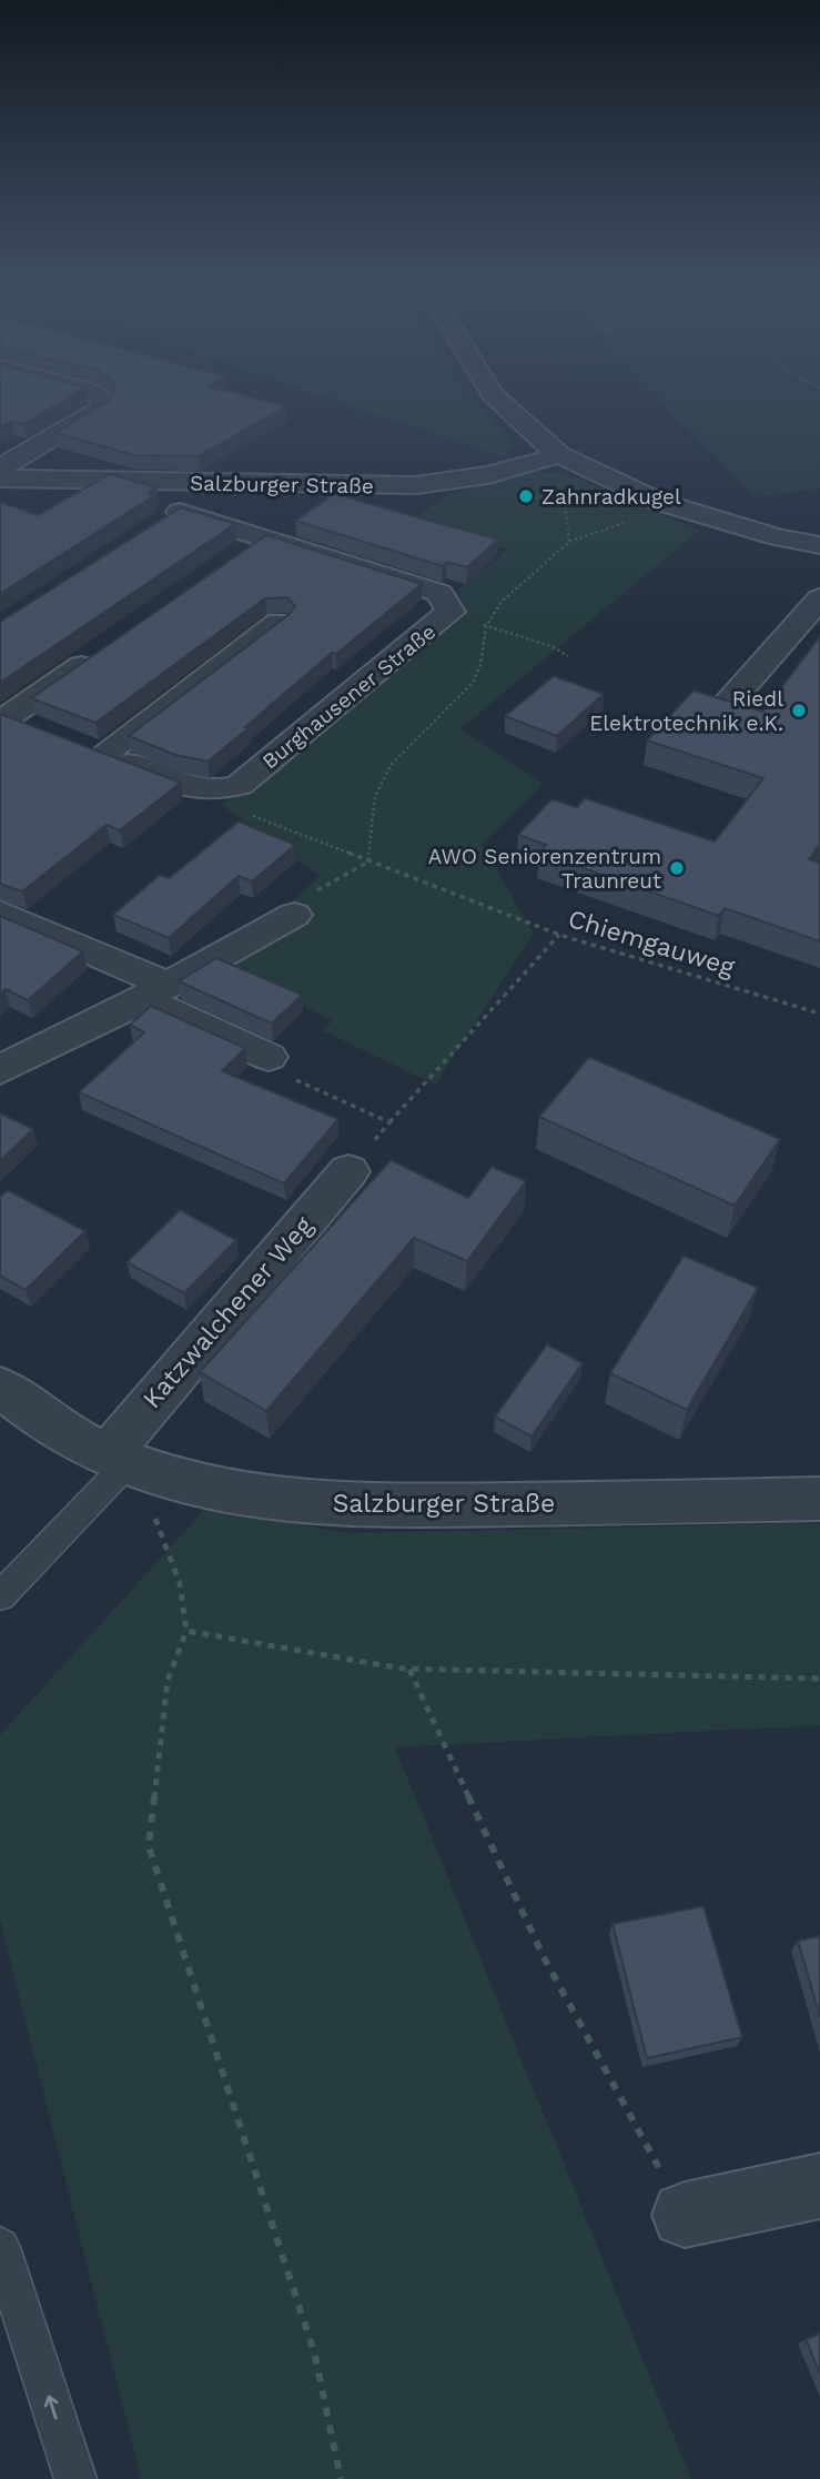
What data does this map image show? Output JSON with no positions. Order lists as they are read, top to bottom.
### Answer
{
  "streets": {
    "street": ["Salzburger Straße", "Burghausener Straße", "Katzwalchener Weg"],
    "path": ["Chiemgauweg"]
  },
  "crossings": [
    ["Salzburger Straße", "Katzwalchener Weg"],
    ["Burghausener Straße", "Chiemgauweg"]
  ],
  "places": ["Zahnradkugel", "Riedl Elektrotechnik e.K.", "AWO Seniorenzentrum Traunreut"]
}
